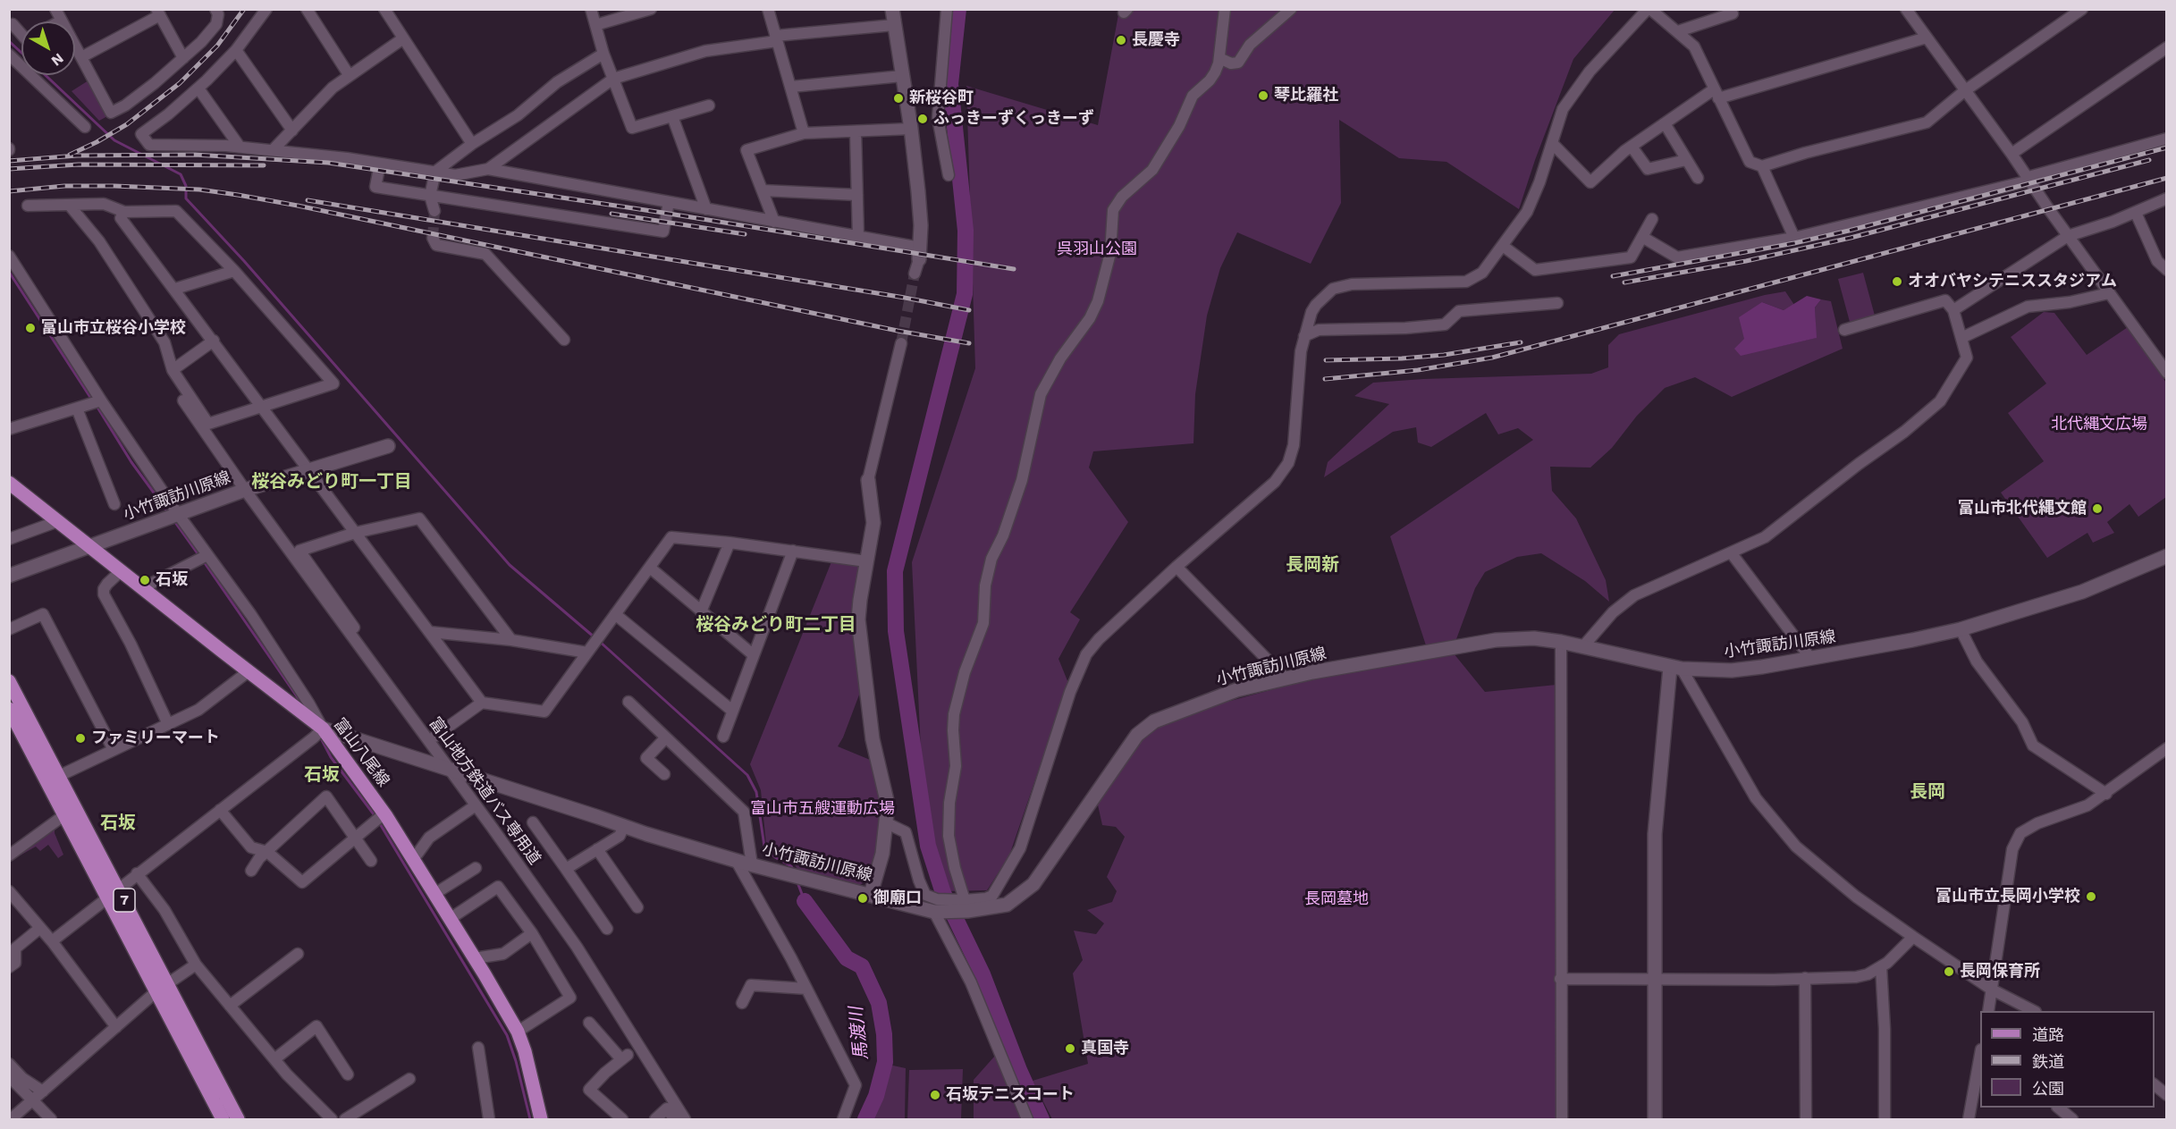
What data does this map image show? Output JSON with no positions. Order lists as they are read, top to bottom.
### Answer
{
  "streets": {
    "main road": ["小竹諏訪川原線", "富山八尾線", "7"],
    "street": ["富山地方鉄道バス専用道"]
  },
  "crossings": [
    ["小竹諏訪川原線", "富山八尾線"],
    ["小竹諏訪川原線", "富山地方鉄道バス専用道"]
  ],
  "districts": [
    "桜谷みどり町一丁目",
    "長岡新",
    "桜谷みどり町二丁目",
    "石坂",
    "長岡",
    "石坂"
  ],
  "water": ["馬渡川"],
  "parks": [
    "呉羽山公園",
    "北代縄文広場",
    "富山市五艘運動広場",
    "長岡墓地"
  ],
  "places": [
    "長慶寺",
    "琴比羅社",
    "新桜谷町",
    "ふっきーずくっきーず",
    "オオバヤシテニススタジアム",
    "富山市立桜谷小学校",
    "富山市北代縄文館",
    "石坂",
    "ファミリーマート",
    "富山市立長岡小学校",
    "御廟口",
    "長岡保育所",
    "真国寺",
    "石坂テニスコート"
  ],
  "legend": ["道路", "鉄道", "公園"],
  "north": "bottom right"
}
